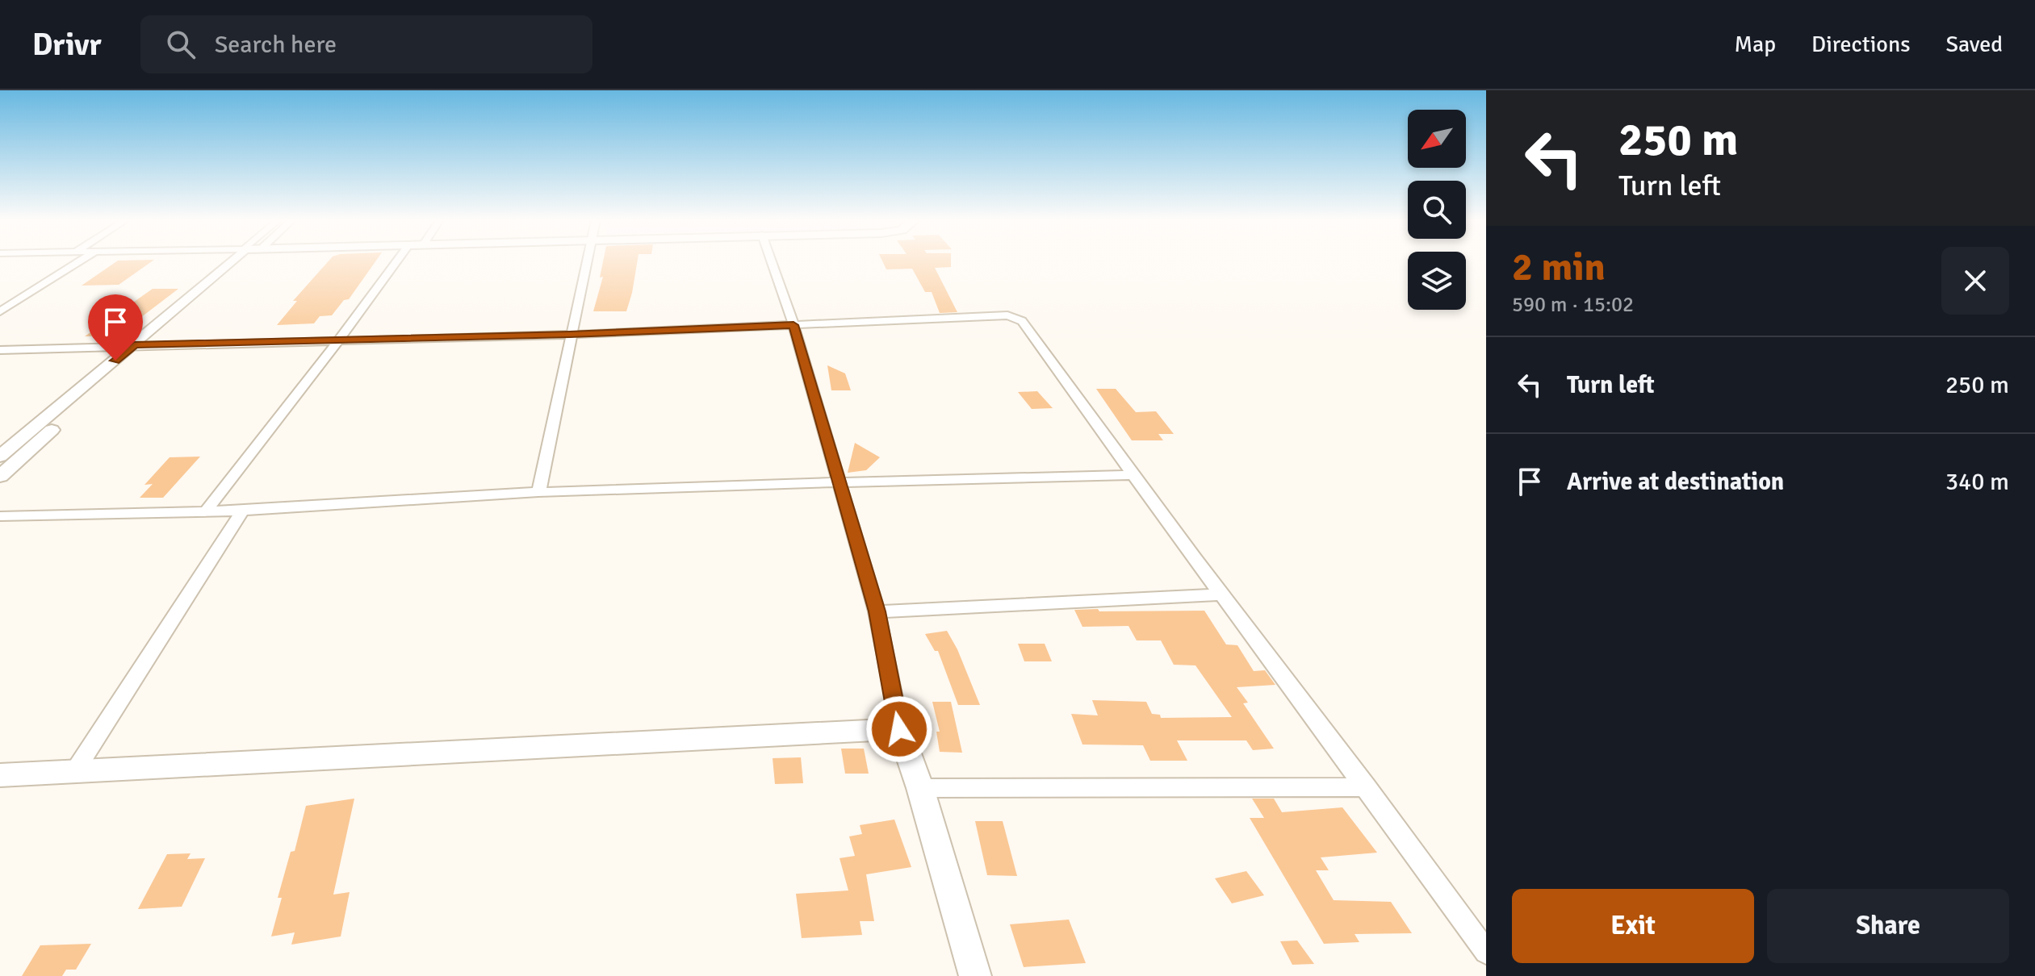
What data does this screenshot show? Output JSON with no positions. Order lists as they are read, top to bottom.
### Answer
{
  "north": "bottom left",
  "page": {
    "header": "Drivr",
    "search": "Search here",
    "nav": ["Map", "Directions", "Saved"],
    "turn": ["250 m", "Turn left"],
    "heading": ["2 min", "590 m · 15:02"],
    "list": [
      {
        "name": "Turn left",
        "value": "250 m"
      },
      {
        "name": "Arrive at destination",
        "value": "340 m"
      }
    ],
    "buttons": ["Exit", "Share"]
  }
}
